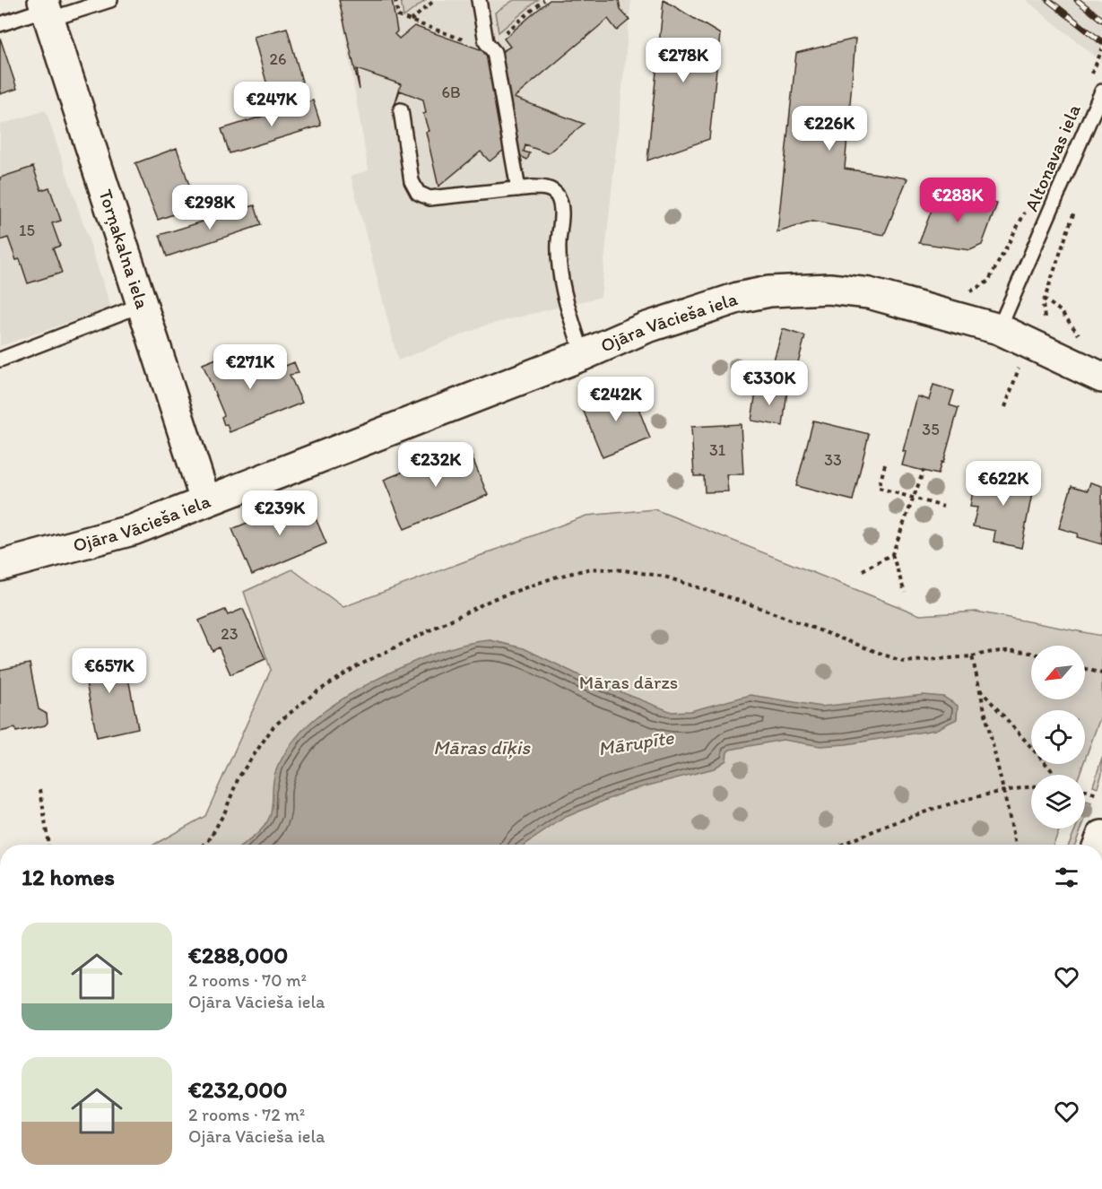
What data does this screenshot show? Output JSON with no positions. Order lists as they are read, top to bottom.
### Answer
{
  "streets": {
    "street": ["Torņakalna iela", "Ojāra Vācieša iela"],
    "lane": ["Altonavas iela"]
  },
  "crossings": [
    ["Altonavas iela", "Ojāra Vācieša iela"],
    ["Torņakalna iela", "Ojāra Vācieša iela"]
  ],
  "water": ["Mārupīte", "Māras dīķis"],
  "parks": ["Māras dārzs"],
  "house_numbers": [
    "26",
    "6B",
    "15",
    "35",
    "31",
    "33",
    "23"
  ],
  "north": "bottom left",
  "page": {
    "price": [
      "€278K",
      "€247K",
      "€226K",
      "€288K",
      "€298K",
      "€271K",
      "€330K",
      "€242K",
      "€232K",
      "€622K",
      "€239K",
      "€657K"
    ],
    "heading": "12 homes",
    "list": [
      {
        "name": "€288,000",
        "note": "2 rooms · 70 m² · Ojāra Vācieša iela"
      },
      {
        "name": "€232,000",
        "note": "2 rooms · 72 m² · Ojāra Vācieša iela"
      }
    ]
  }
}
